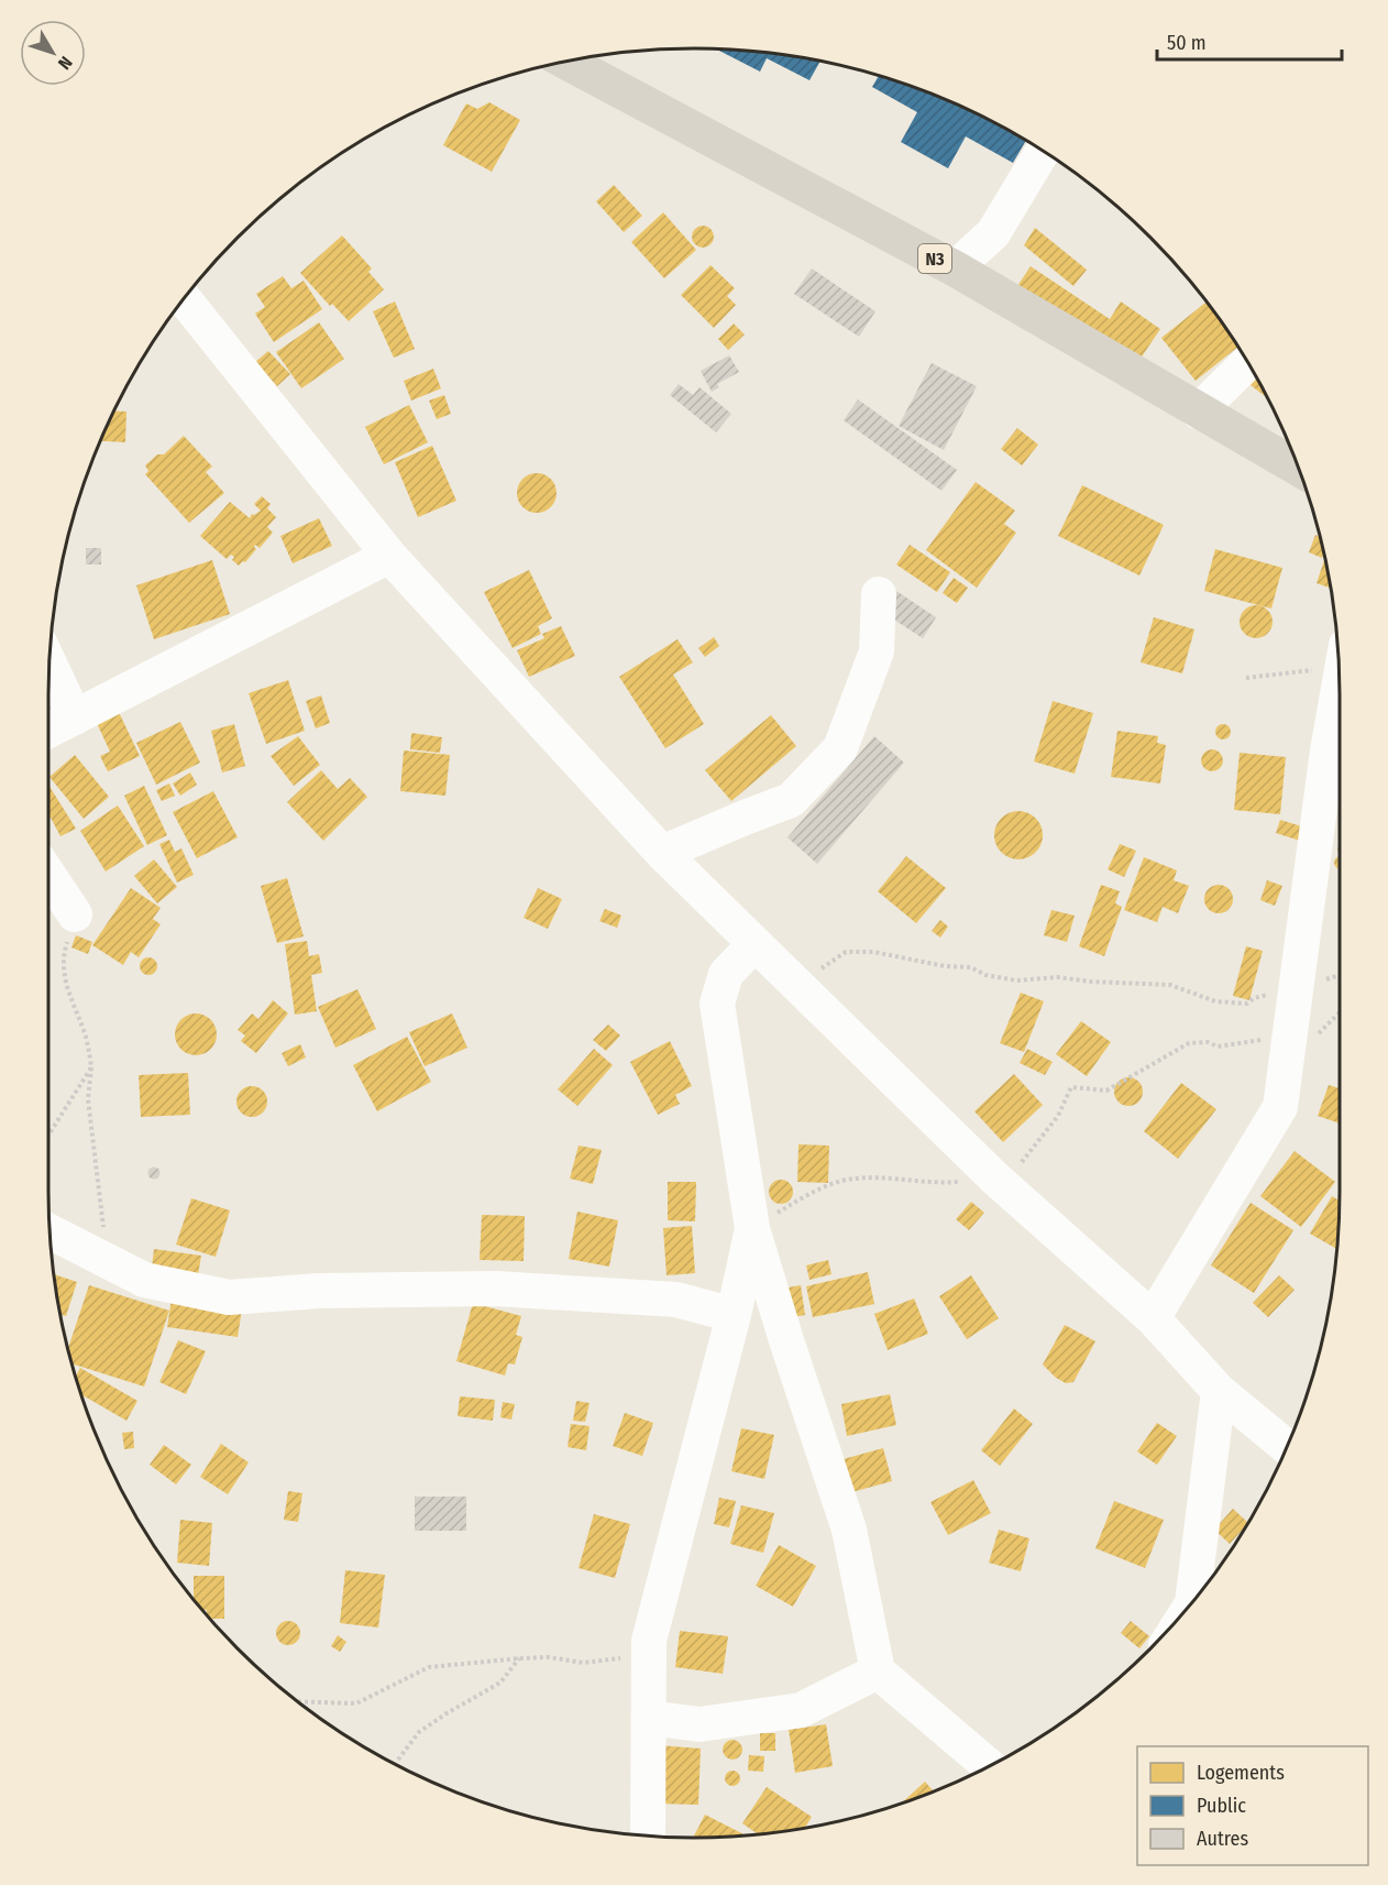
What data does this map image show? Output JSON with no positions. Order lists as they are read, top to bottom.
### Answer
{
  "streets": {
    "highway": ["N3"]
  },
  "legend": ["Logements", "Public", "Autres"],
  "scale_bar": "50 m",
  "north": "bottom right"
}
